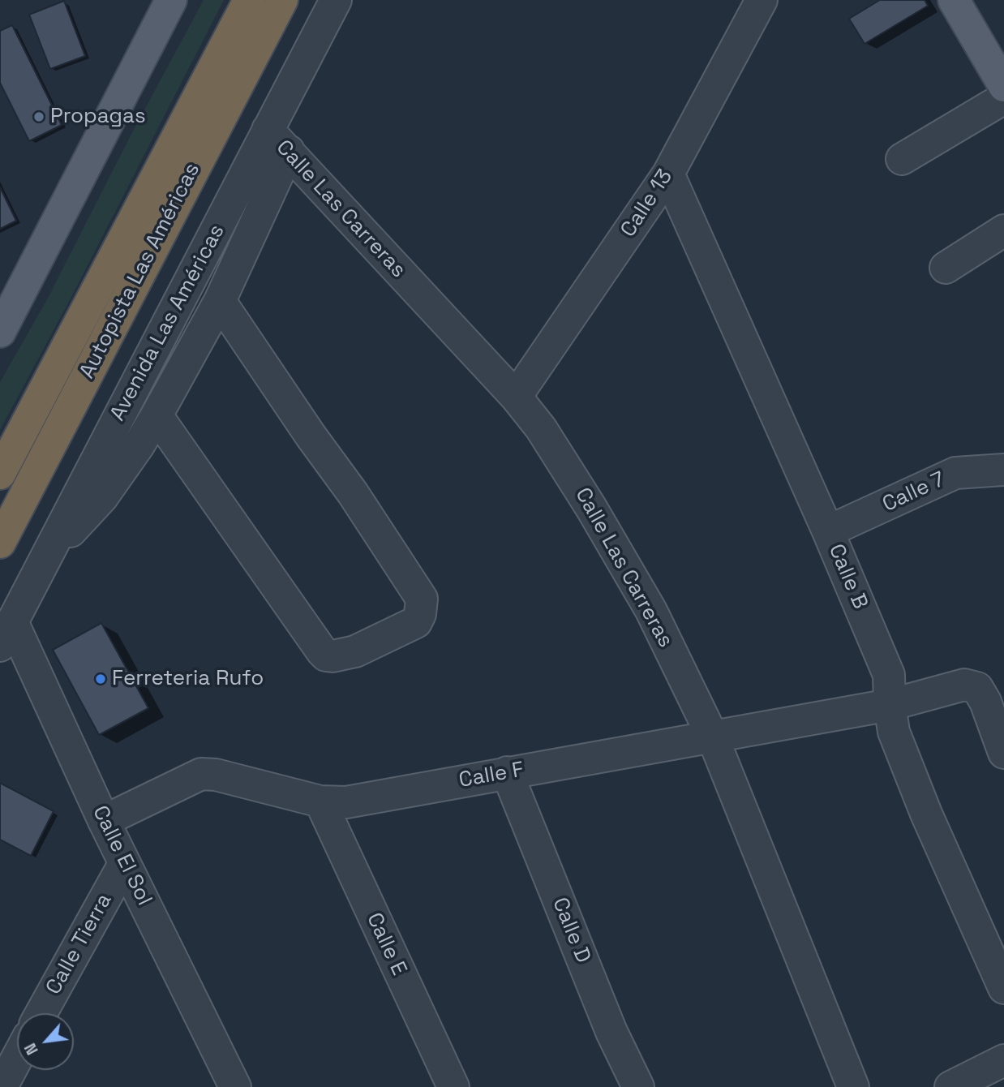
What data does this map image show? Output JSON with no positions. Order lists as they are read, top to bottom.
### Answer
{
  "streets": {
    "highway": ["Autopista Las Américas"],
    "street": [
      "Calle 13",
      "Calle Las Carreras",
      "Avenida Las Américas",
      "Calle 7",
      "Calle B",
      "Calle F",
      "Calle El Sol",
      "Calle D",
      "Calle Tierra",
      "Calle E"
    ]
  },
  "crossings": [
    ["Calle 13", "Calle Las Carreras"],
    ["Calle 13", "Calle B"],
    ["Calle Las Carreras", "Avenida Las Américas"],
    ["Calle Las Carreras", "Calle F"],
    ["Avenida Las Américas", "Calle El Sol"],
    ["Calle 7", "Calle B"],
    ["Calle B", "Calle F"],
    ["Calle F", "Calle El Sol"],
    ["Calle F", "Calle D"],
    ["Calle F", "Calle E"],
    ["Calle El Sol", "Calle Tierra"]
  ],
  "places": ["Propagas", "Ferreteria Rufo"],
  "north": "bottom left"
}
